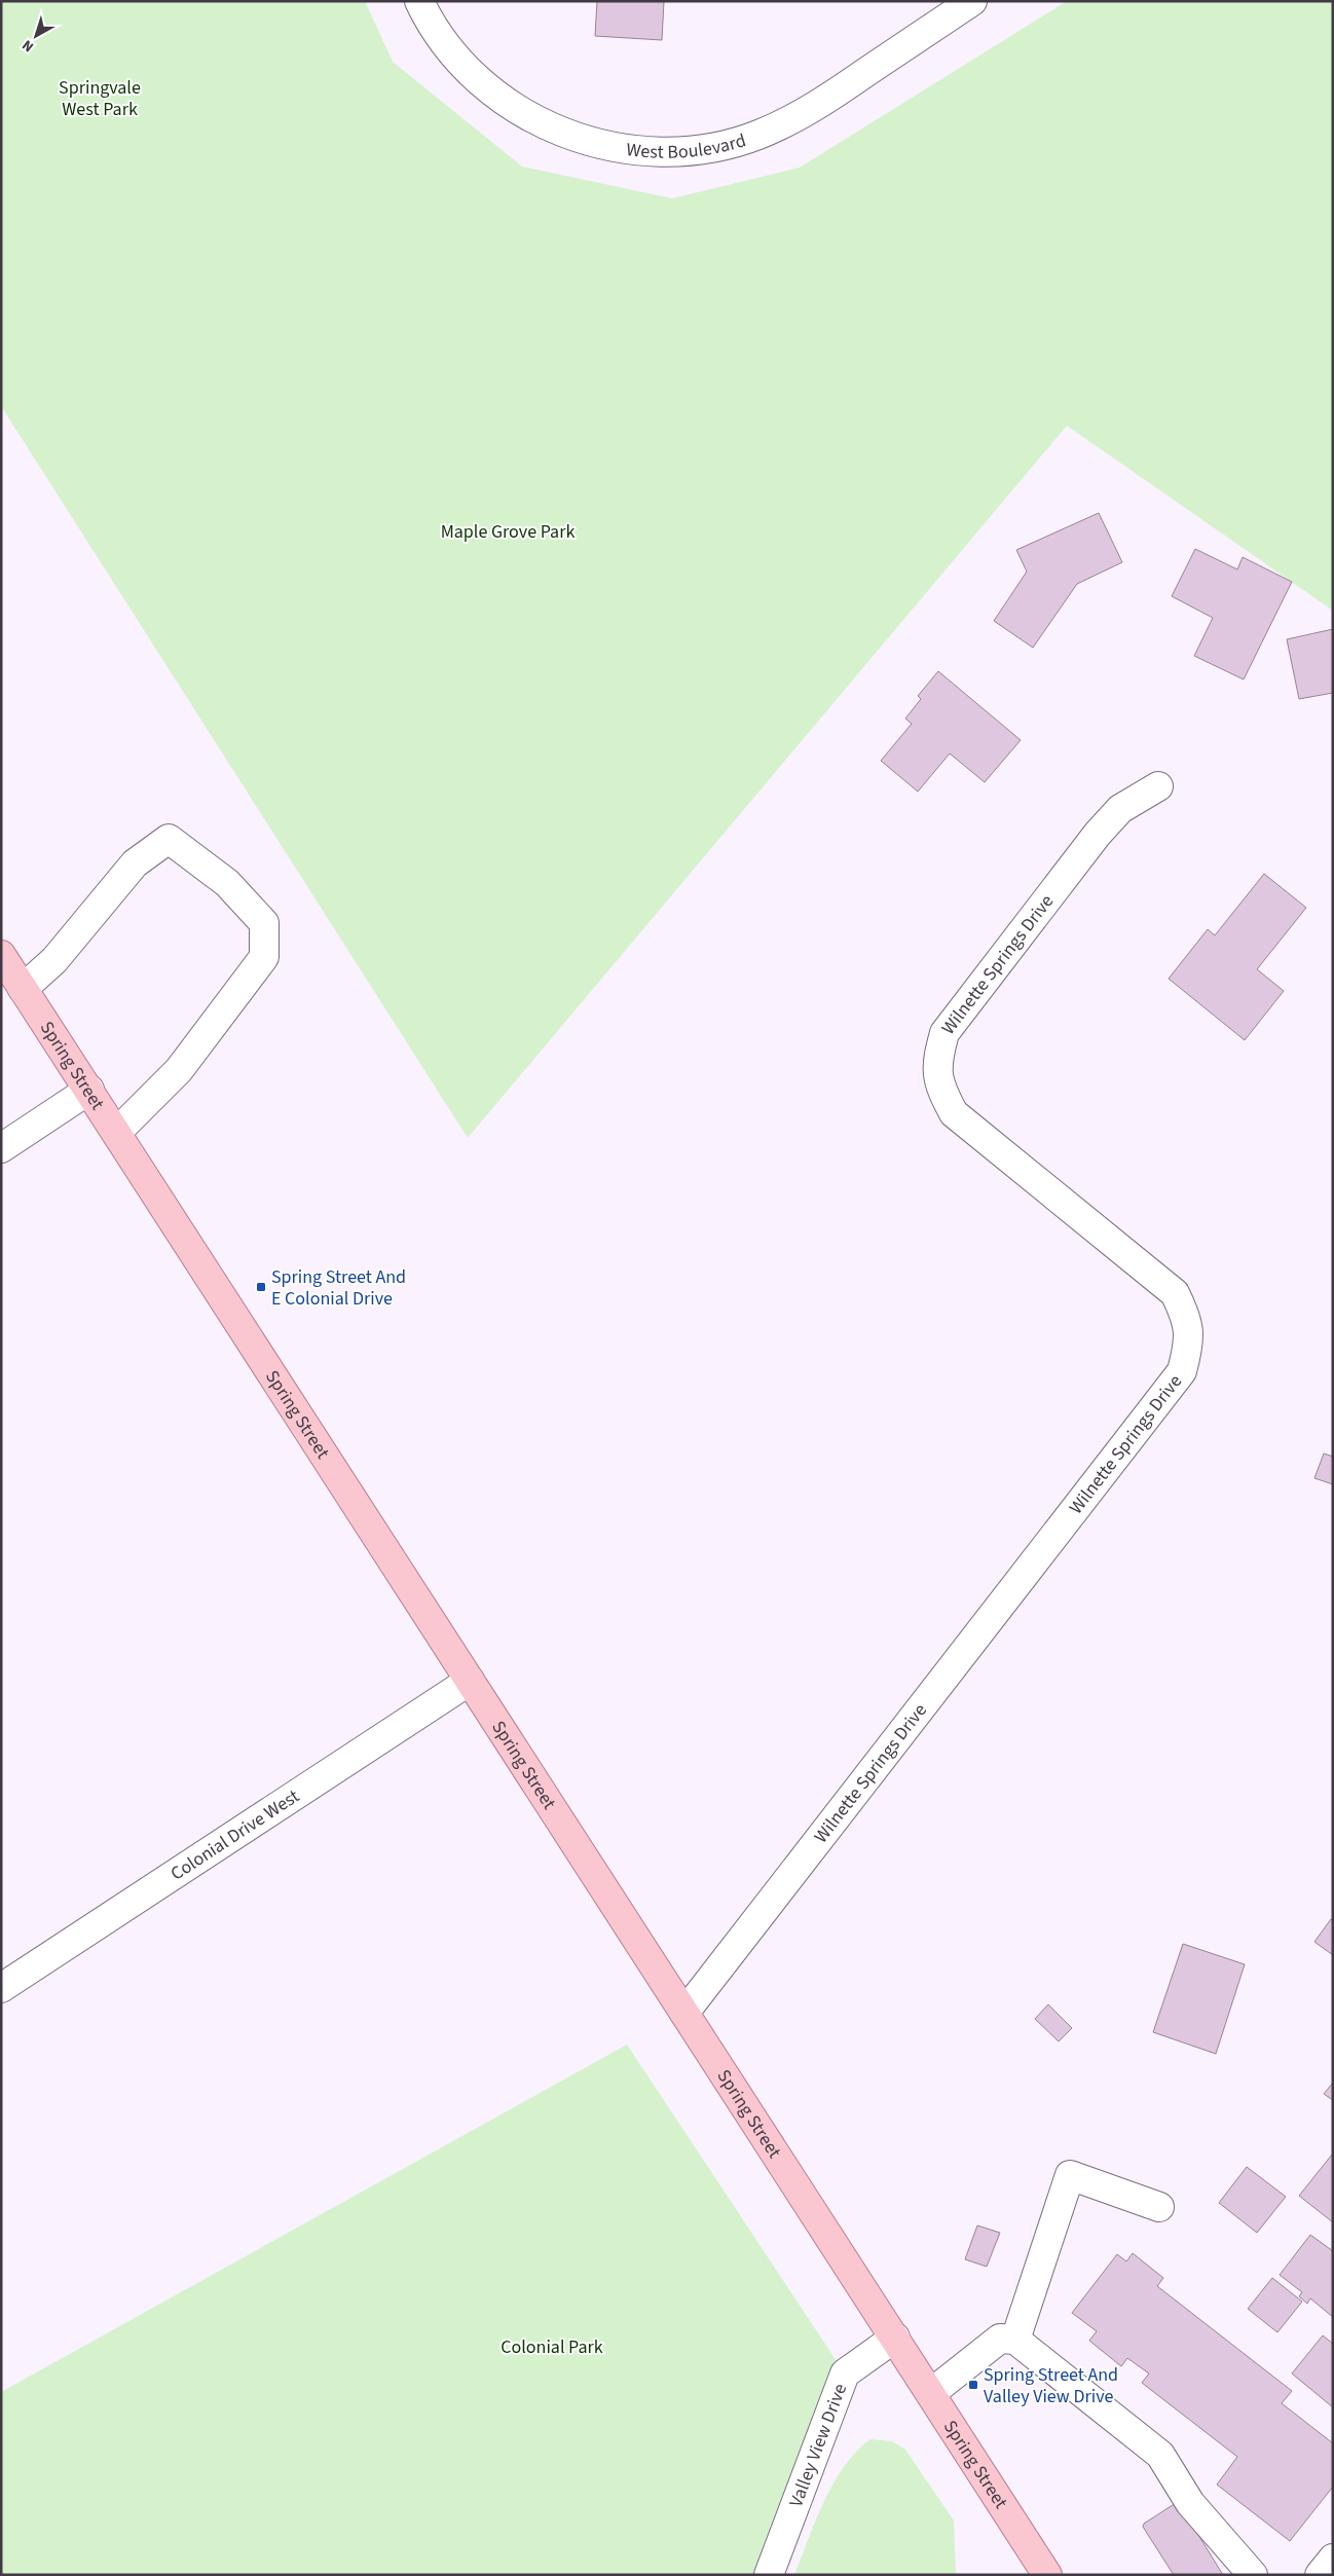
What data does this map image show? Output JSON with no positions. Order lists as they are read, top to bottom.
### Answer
{
  "streets": {
    "main road": ["Spring Street"],
    "street": [
      "West Boulevard",
      "Wilnette Springs Drive",
      "Colonial Drive West",
      "Valley View Drive"
    ]
  },
  "crossings": [
    ["Wilnette Springs Drive", "Spring Street"],
    ["Spring Street", "Colonial Drive West"],
    ["Spring Street", "Valley View Drive"]
  ],
  "parks": ["Springvale West Park", "Maple Grove Park", "Colonial Park"],
  "places": {
    "transit": ["Spring Street And E Colonial Drive", "Spring Street And Valley View Drive"]
  },
  "north": "bottom left"
}
